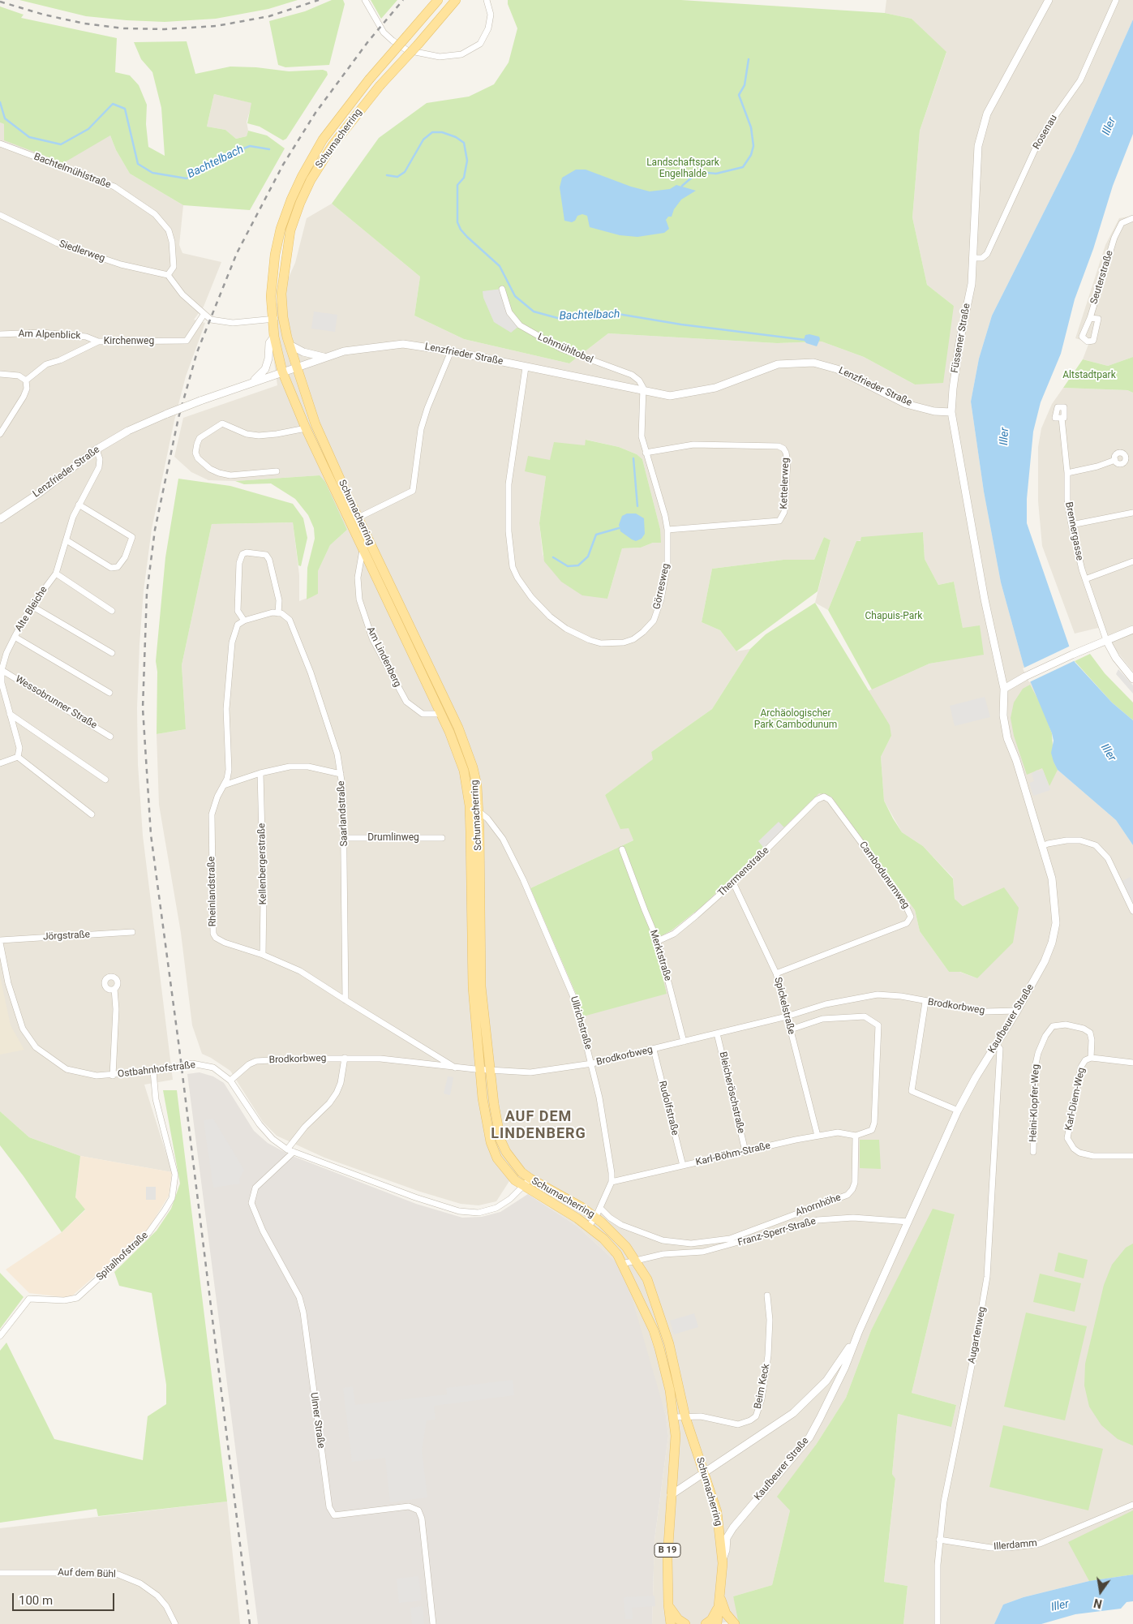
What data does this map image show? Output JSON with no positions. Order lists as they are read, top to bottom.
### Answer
{
  "streets": {
    "main road": ["Schumacherring", "B 19"],
    "street": [
      "Rosenau",
      "Bachtelmühlstraße",
      "Siedlerweg",
      "Seuterstraße",
      "Am Alpenblick",
      "Füssener Straße",
      "Kirchenweg",
      "Lohmühltobel",
      "Lenzfrieder Straße",
      "Kettelerweg",
      "Brennergasse",
      "Görresweg",
      "Alte Bleiche",
      "Am Lindenberg",
      "Wessobrunner Straße",
      "Saarlandstraße",
      "Drumlinweg",
      "Kellenbergerstraße",
      "Thermenstraße",
      "Cambodunumweg",
      "Rheinlandstraße",
      "Jörgstraße",
      "Merktstraße",
      "Spickelstraße",
      "Brodkorbweg",
      "Kaufbeurer Straße",
      "Ullrichstraße",
      "Ostbahnhofstraße",
      "Bleicheröschstraße",
      "Karl-Diem-Weg",
      "Heini-Klopfer-Weg",
      "Rudolfstraße",
      "Karl-Böhm-Straße",
      "Ahornhöhe",
      "Franz-Sperr-Straße",
      "Spitalhofstraße",
      "Augartenweg",
      "Beim Keck",
      "Ulmer Straße",
      "Illerdamm",
      "Auf dem Bühl"
    ]
  },
  "crossings": [
    ["Rosenau", "Füssener Straße"],
    ["Schumacherring", "Lenzfrieder Straße"],
    ["Schumacherring", "Am Lindenberg"],
    ["Schumacherring", "Brodkorbweg"],
    ["Schumacherring", "Kaufbeurer Straße"],
    ["Schumacherring", "Ullrichstraße"],
    ["Schumacherring", "Ostbahnhofstraße"],
    ["Schumacherring", "Franz-Sperr-Straße"],
    ["Schumacherring", "Beim Keck"],
    ["Schumacherring", "B 19"],
    ["Bachtelmühlstraße", "Siedlerweg"],
    ["Am Alpenblick", "Kirchenweg"],
    ["Füssener Straße", "Lenzfrieder Straße"],
    ["Füssener Straße", "Kaufbeurer Straße"],
    ["Lohmühltobel", "Lenzfrieder Straße"],
    ["Lohmühltobel", "Görresweg"],
    ["Lenzfrieder Straße", "Görresweg"],
    ["Lenzfrieder Straße", "Alte Bleiche"],
    ["Kettelerweg", "Görresweg"],
    ["Alte Bleiche", "Wessobrunner Straße"],
    ["Saarlandstraße", "Drumlinweg"],
    ["Saarlandstraße", "Rheinlandstraße"],
    ["Kellenbergerstraße", "Rheinlandstraße"],
    ["Thermenstraße", "Cambodunumweg"],
    ["Thermenstraße", "Merktstraße"],
    ["Thermenstraße", "Spickelstraße"],
    ["Cambodunumweg", "Spickelstraße"],
    ["Rheinlandstraße", "Brodkorbweg"],
    ["Merktstraße", "Brodkorbweg"],
    ["Spickelstraße", "Brodkorbweg"],
    ["Spickelstraße", "Karl-Böhm-Straße"],
    ["Brodkorbweg", "Kaufbeurer Straße"],
    ["Brodkorbweg", "Ullrichstraße"],
    ["Brodkorbweg", "Ostbahnhofstraße"],
    ["Brodkorbweg", "Bleicheröschstraße"],
    ["Brodkorbweg", "Rudolfstraße"],
    ["Kaufbeurer Straße", "Franz-Sperr-Straße"],
    ["Kaufbeurer Straße", "Augartenweg"],
    ["Ullrichstraße", "Karl-Böhm-Straße"],
    ["Ullrichstraße", "Ahornhöhe"],
    ["Ostbahnhofstraße", "Spitalhofstraße"],
    ["Ostbahnhofstraße", "Ulmer Straße"],
    ["Bleicheröschstraße", "Karl-Böhm-Straße"],
    ["Karl-Diem-Weg", "Heini-Klopfer-Weg"],
    ["Rudolfstraße", "Karl-Böhm-Straße"],
    ["Karl-Böhm-Straße", "Ahornhöhe"],
    ["Augartenweg", "Illerdamm"]
  ],
  "districts": ["AUF DEM LINDENBERG"],
  "water": ["Iller", "Bachtelbach"],
  "parks": [
    "Landschaftspark Engelhalde",
    "Altstadtpark",
    "Chapuis-Park",
    "Archäologischer Park Cambodunum"
  ],
  "scale_bar": "100 m",
  "north": "bottom"
}
